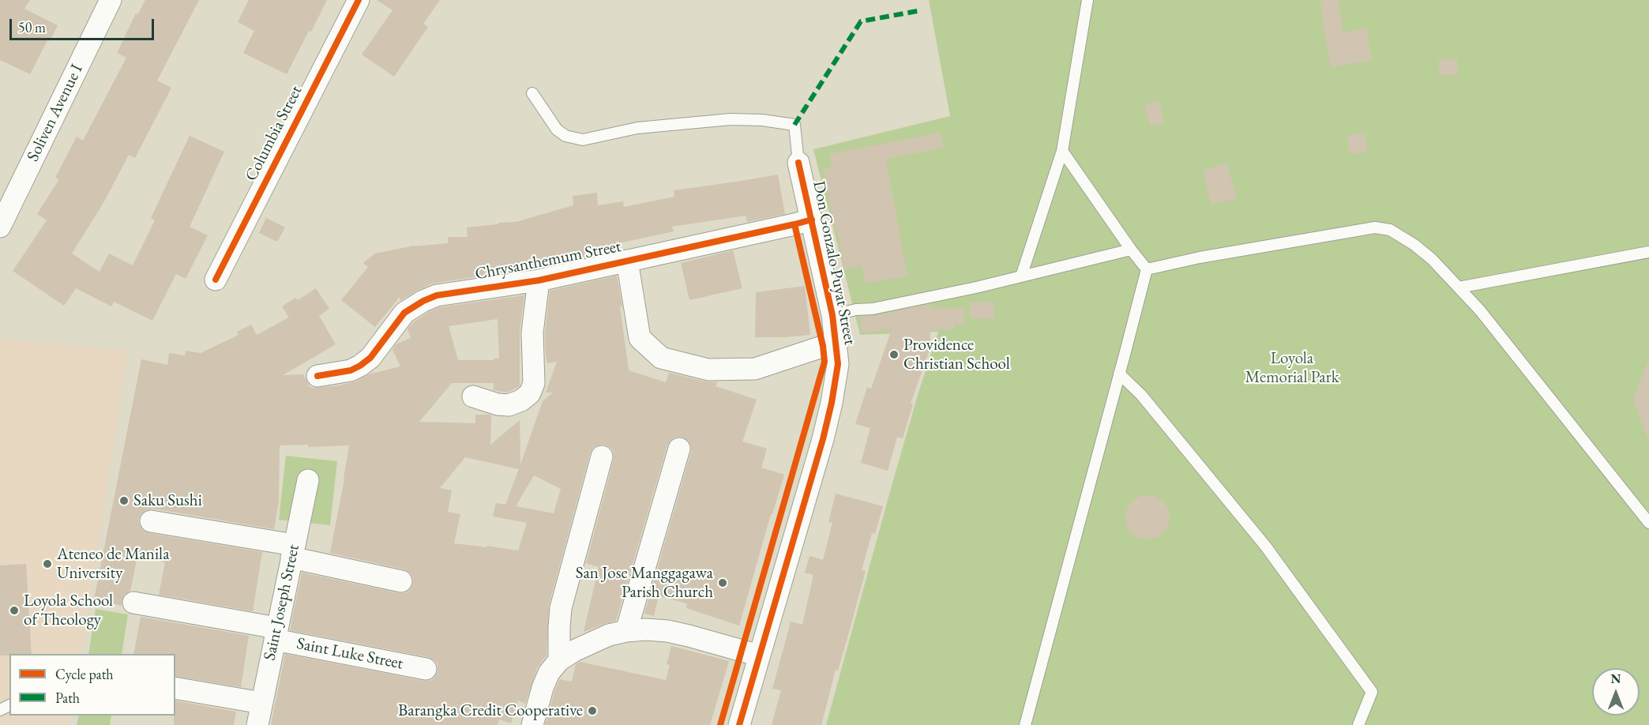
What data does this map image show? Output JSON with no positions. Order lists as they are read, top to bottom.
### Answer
{
  "streets": {
    "street": [
      "Soliven Avenue Ⅰ",
      "Columbia Street",
      "Chrysanthemum Street",
      "Don Gonzalo Puyat Street",
      "Saint Joseph Street",
      "Saint Luke Street"
    ]
  },
  "crossings": [
    ["Chrysanthemum Street", "Don Gonzalo Puyat Street"],
    ["Saint Joseph Street", "Saint Luke Street"]
  ],
  "parks": ["Loyola Memorial Park"],
  "places": [
    "Providence Christian School",
    "Saku Sushi",
    "Ateneo de Manila University",
    "San Jose Manggagawa Parish Church",
    "Loyola School of Theology",
    "Barangka Credit Cooperative"
  ],
  "legend": ["Cycle path", "Path"],
  "scale_bar": "50 m",
  "north": "top"
}
